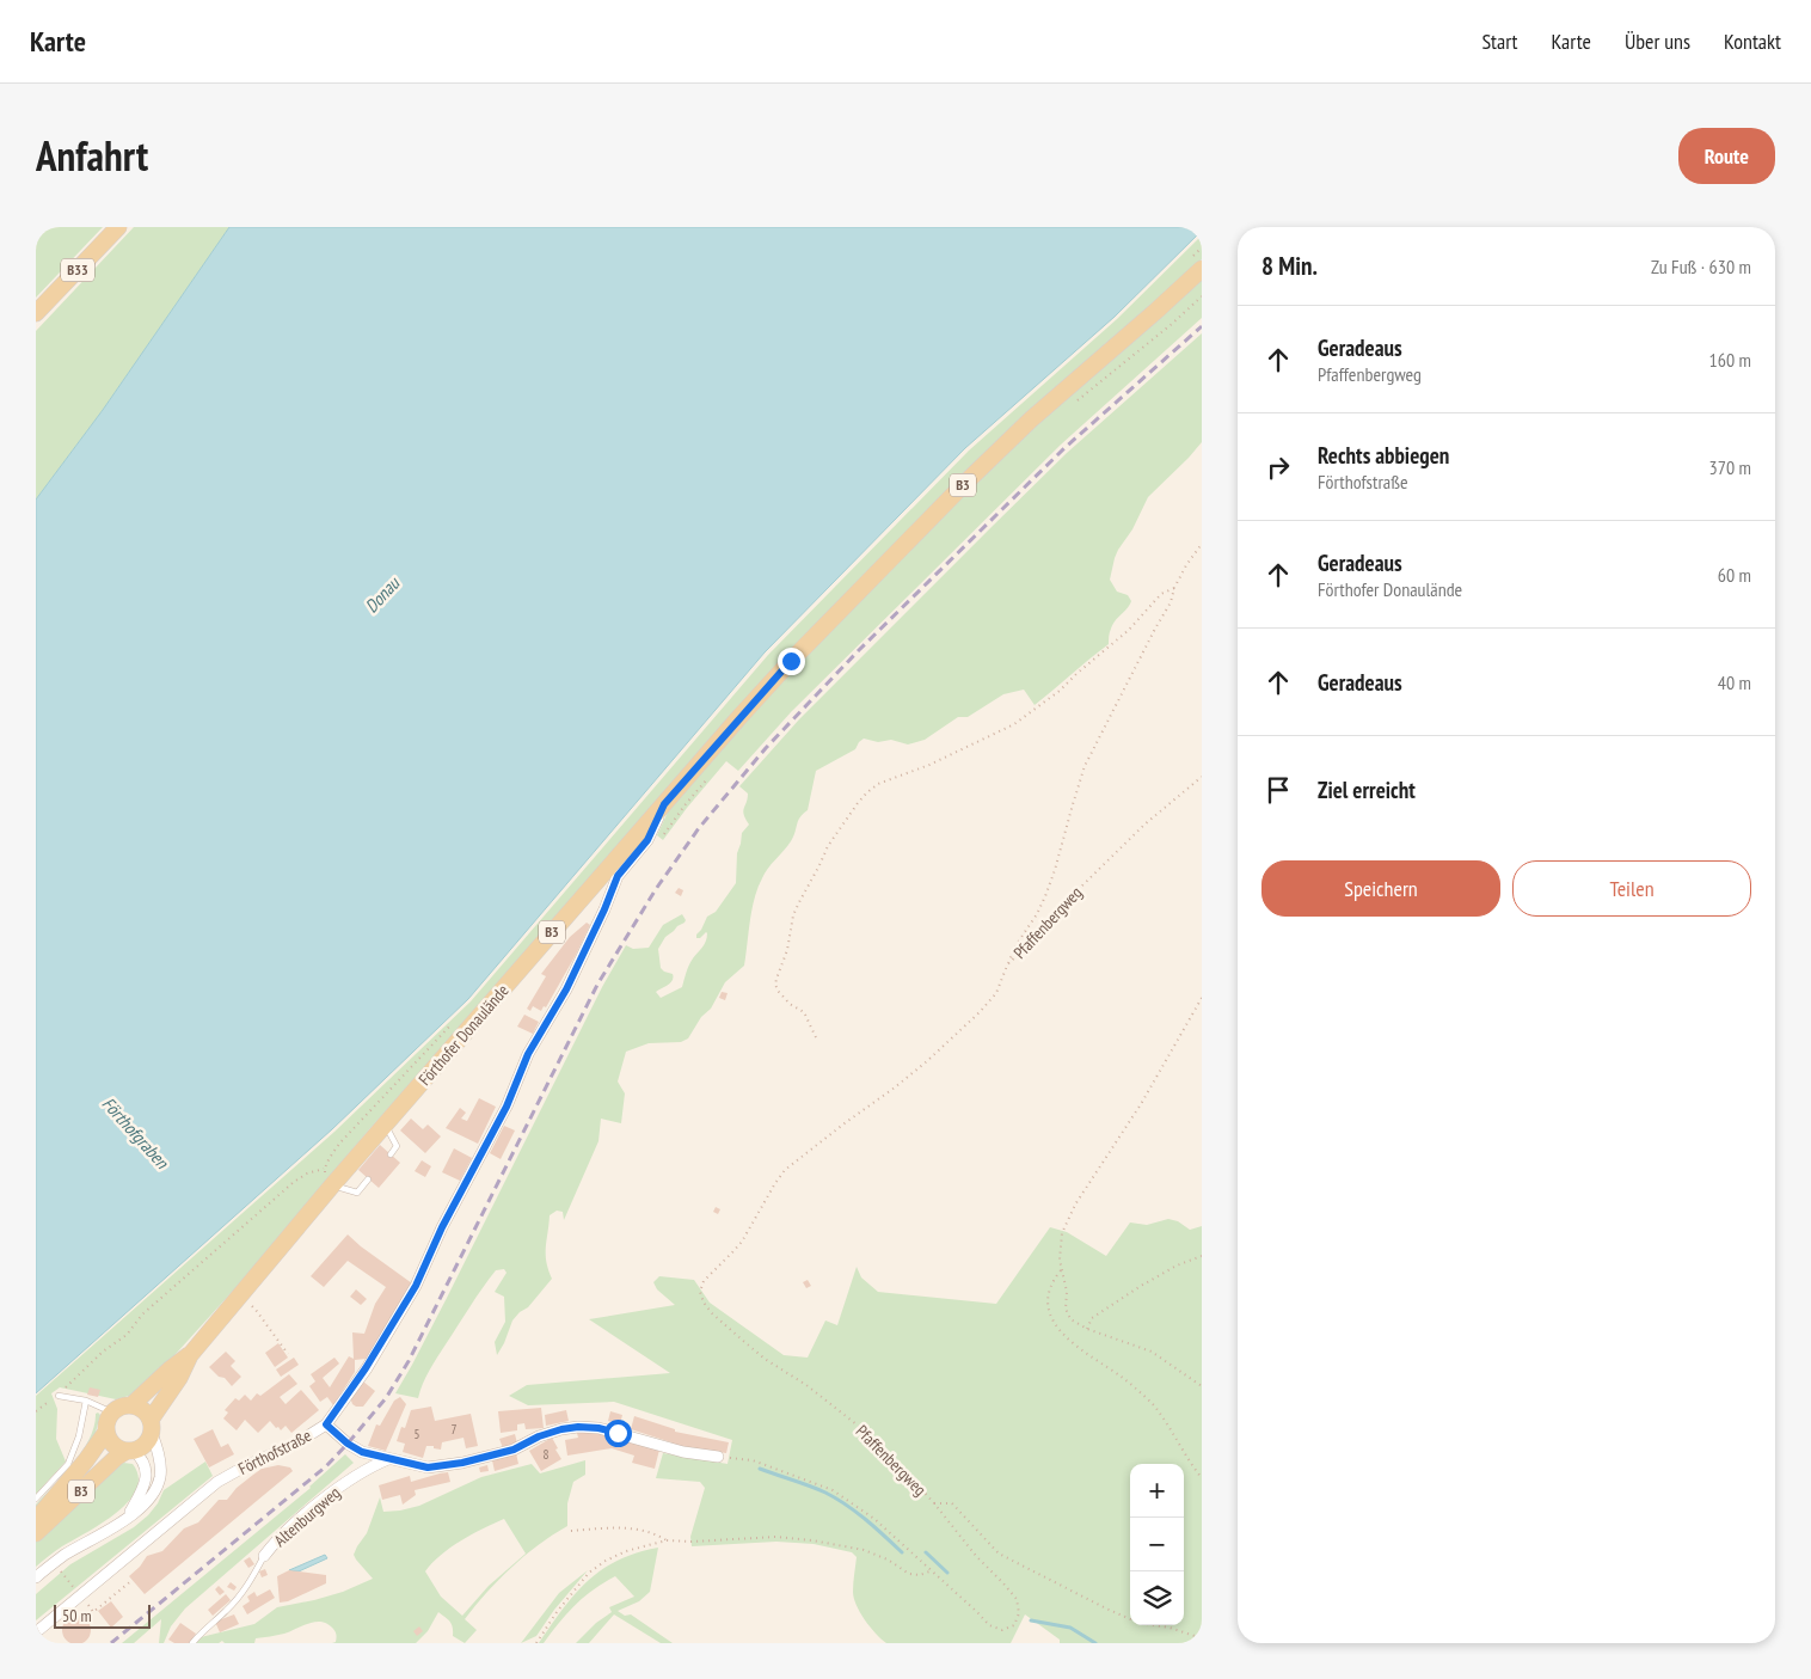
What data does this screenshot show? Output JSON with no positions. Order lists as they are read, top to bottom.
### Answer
{
  "streets": {
    "main road": ["B33", "B3", "Förthofer Donaulände"],
    "street": ["Förthofstraße", "Altenburgweg"],
    "path": ["Pfaffenbergweg"]
  },
  "crossings": [
    ["B3", "Förthofer Donaulände"],
    ["Förthofer Donaulände", "Förthofstraße"]
  ],
  "water": ["Donau", "Förthofgraben"],
  "house_numbers": ["7", "5", "8"],
  "scale_bar": "50 m",
  "page": {
    "header": "Karte",
    "nav": [
      "Start",
      "Karte",
      "Über uns",
      "Kontakt"
    ],
    "title": "Anfahrt",
    "buttons": [
      "Route",
      ["Speichern", "Teilen"]
    ],
    "heading": ["8 Min.", "Zu Fuß · 630 m"],
    "list": [
      ["Geradeaus", "Pfaffenbergweg", "160 m"],
      ["Rechts abbiegen", "Förthofstraße", "370 m"],
      ["Geradeaus", "Förthofer Donaulände", "60 m"],
      ["Geradeaus", "40 m"],
      "Ziel erreicht"
    ],
    "map_buttons": ["+", "−"],
    "scale": "50 m"
  }
}
